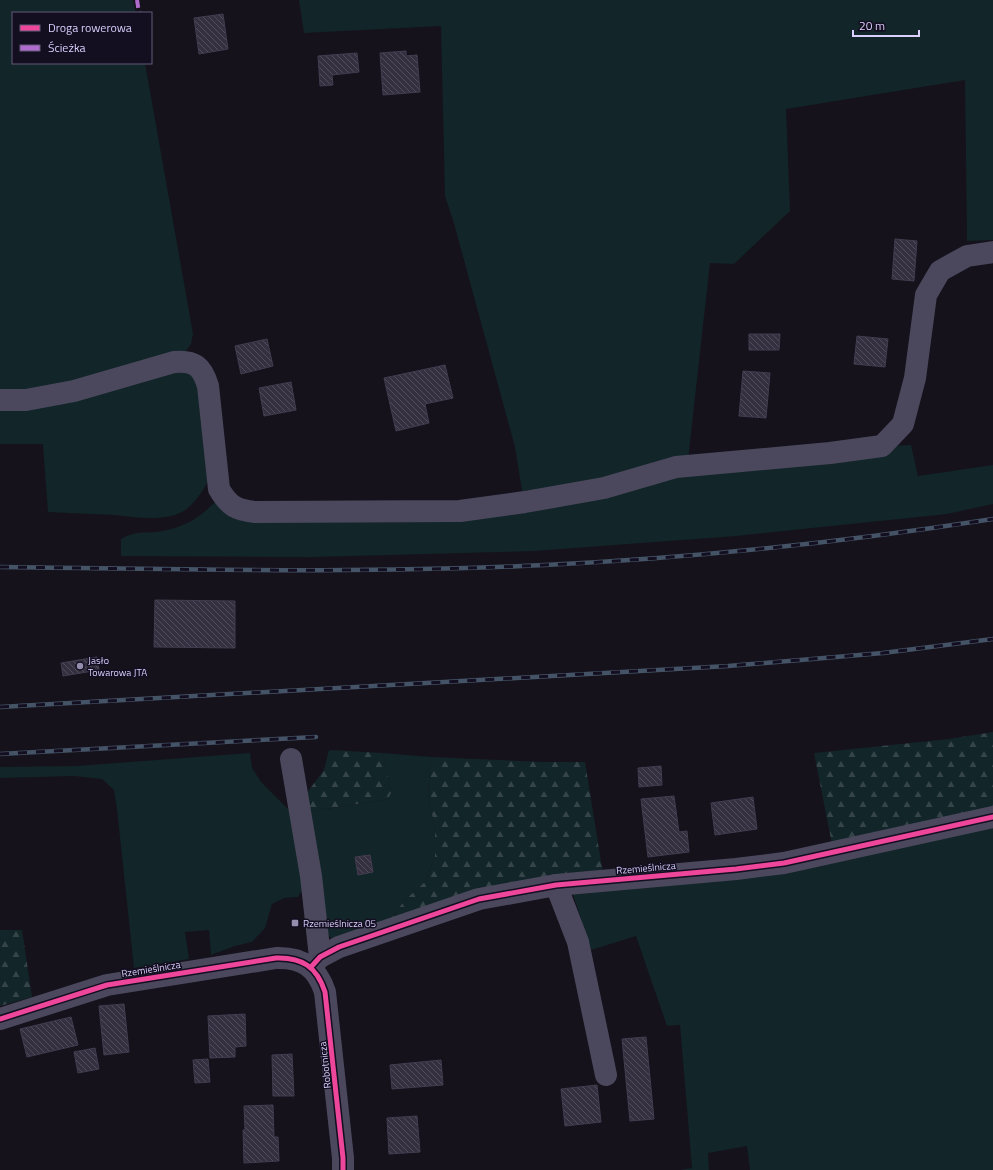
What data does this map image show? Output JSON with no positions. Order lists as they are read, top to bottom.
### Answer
{
  "streets": {
    "street": ["Rzemieślnicza", "Robotnicza"]
  },
  "crossings": [
    ["Rzemieślnicza", "Robotnicza"]
  ],
  "places": {
    "other": ["Jasło Towarowa JTA"],
    "transit": ["Rzemieślnicza 05"]
  },
  "legend": ["Droga rowerowa", "Ścieżka"],
  "scale_bar": "20 m"
}
